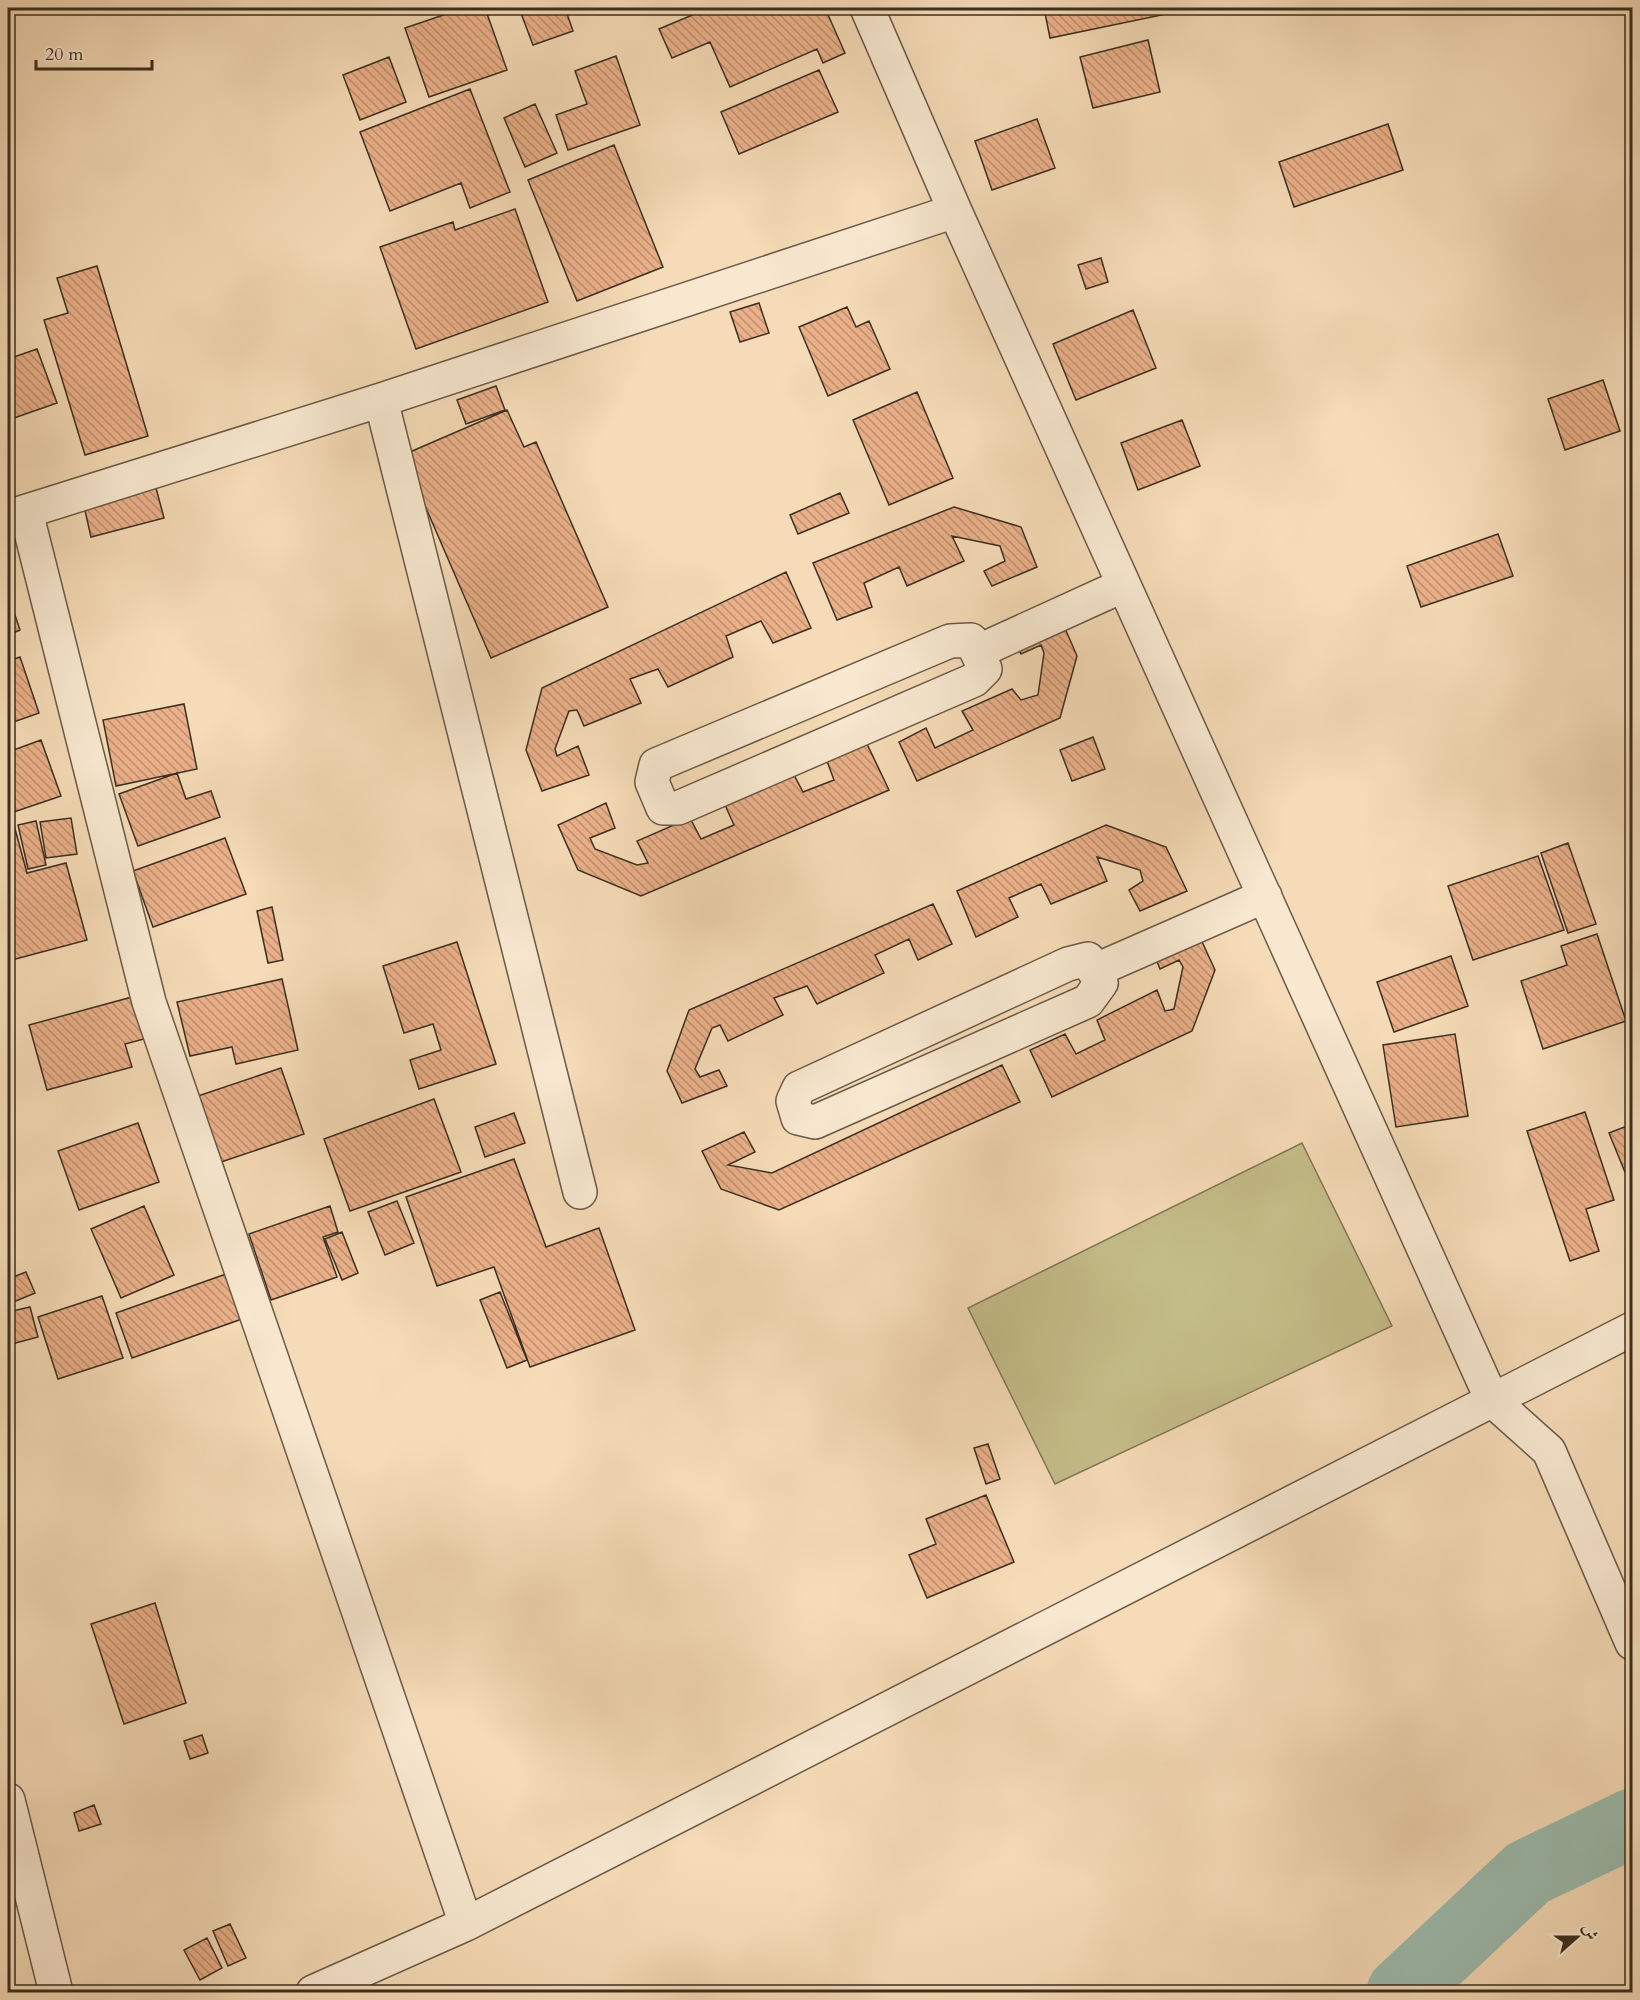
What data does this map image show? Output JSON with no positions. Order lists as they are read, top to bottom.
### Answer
{
  "scale_bar": "20 m",
  "north": "right"
}
